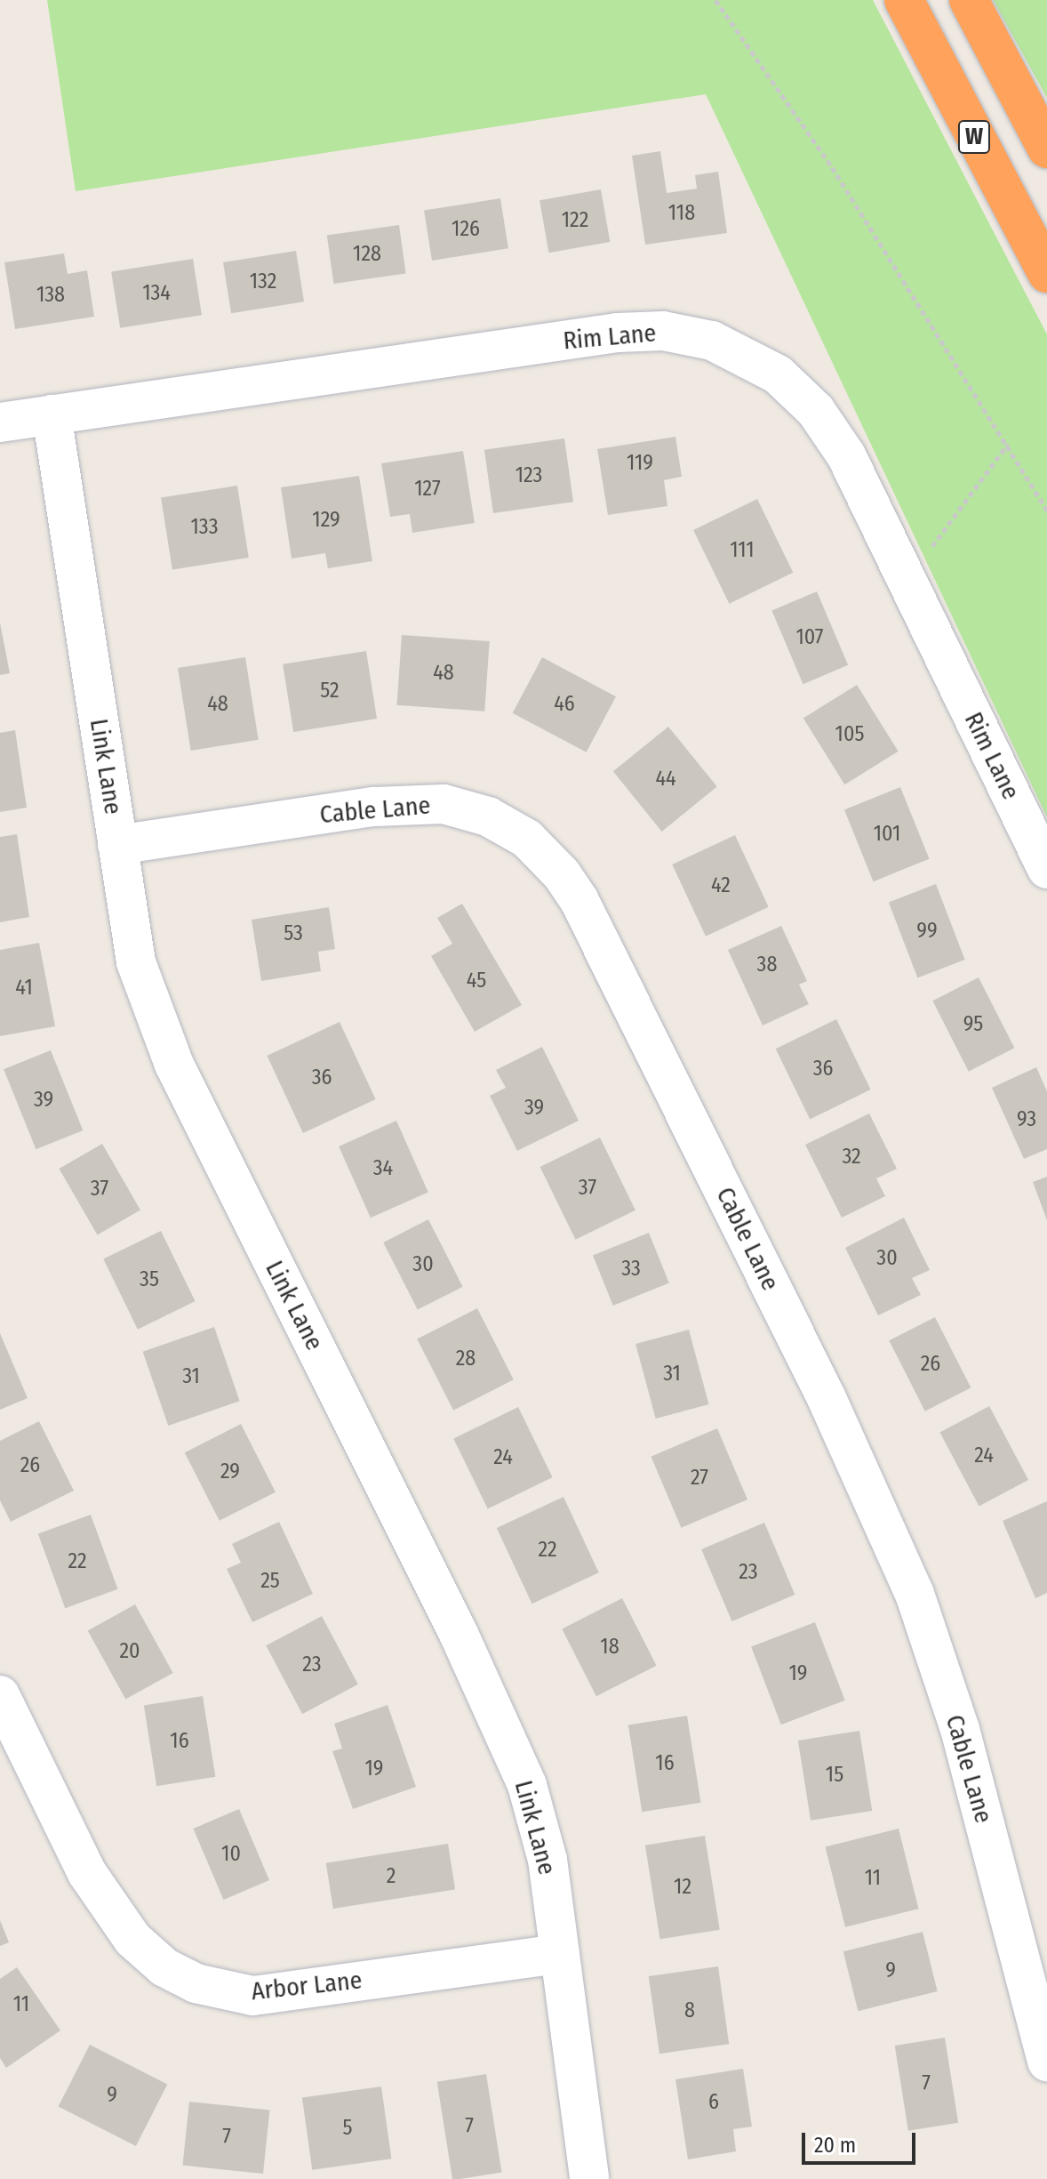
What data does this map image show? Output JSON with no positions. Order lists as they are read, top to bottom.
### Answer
{
  "streets": {
    "highway": ["W"],
    "street": [
      "Rim Lane",
      "Link Lane",
      "Cable Lane",
      "Arbor Lane"
    ]
  },
  "crossings": [
    ["Rim Lane", "Link Lane"],
    ["Link Lane", "Cable Lane"],
    ["Link Lane", "Arbor Lane"]
  ],
  "house_numbers": [
    "118",
    "122",
    "126",
    "128",
    "132",
    "134",
    "138",
    "119",
    "123",
    "127",
    "129",
    "133",
    "111",
    "107",
    "48",
    "52",
    "48",
    "46",
    "105",
    "44",
    "101",
    "42",
    "99",
    "53",
    "38",
    "45",
    "41",
    "95",
    "36",
    "36",
    "39",
    "39",
    "93",
    "32",
    "34",
    "37",
    "37",
    "30",
    "30",
    "33",
    "35",
    "28",
    "26",
    "31",
    "31",
    "24",
    "24",
    "26",
    "29",
    "27",
    "22",
    "22",
    "23",
    "25",
    "18",
    "20",
    "23",
    "19",
    "16",
    "16",
    "19",
    "15",
    "10",
    "2",
    "11",
    "12",
    "9",
    "11",
    "8",
    "7",
    "9",
    "6",
    "7",
    "5",
    "7"
  ],
  "scale_bar": "20 m"
}
